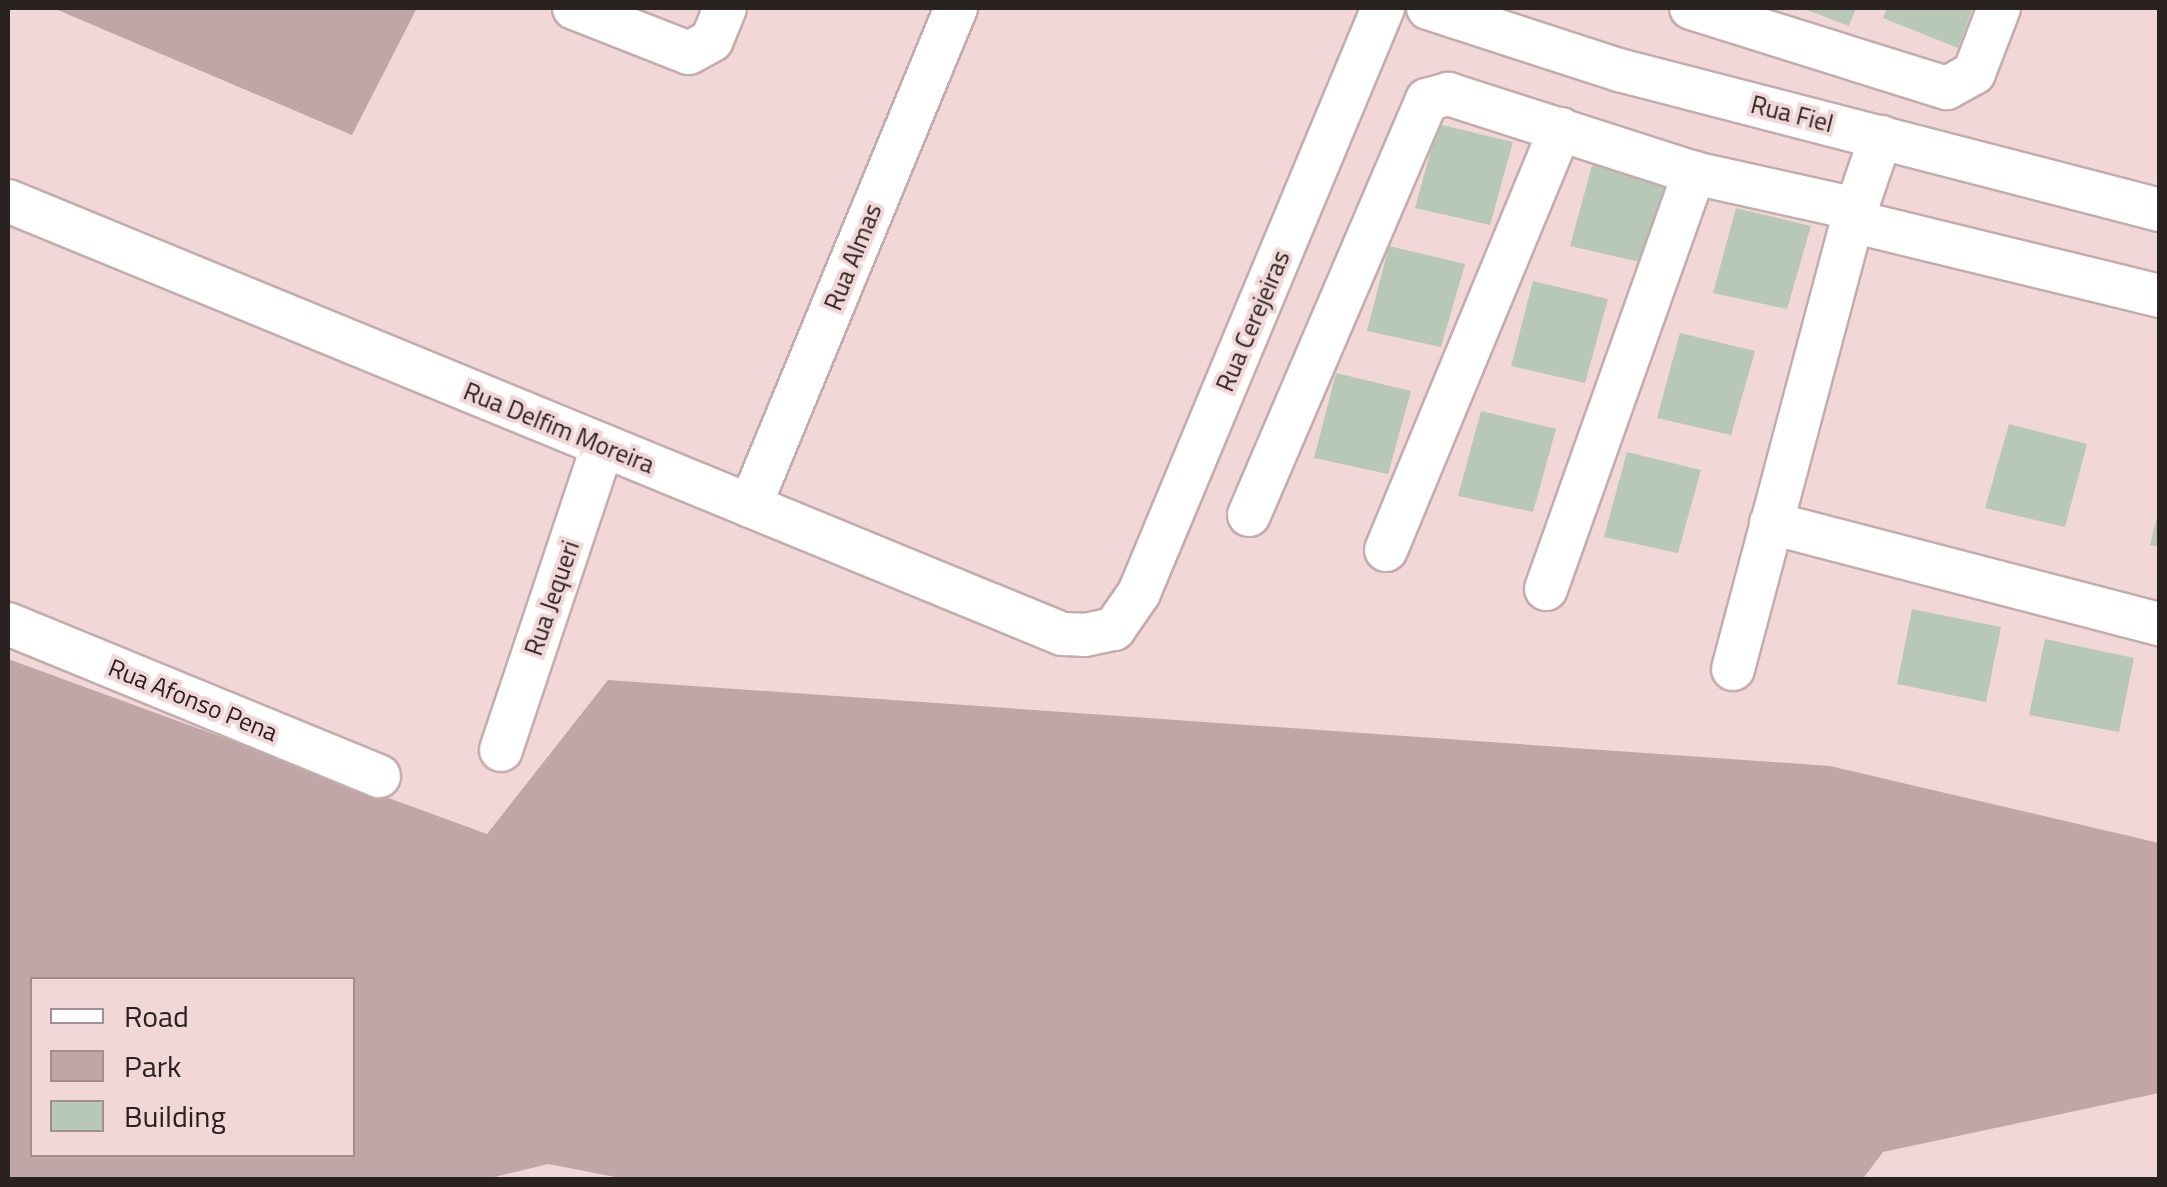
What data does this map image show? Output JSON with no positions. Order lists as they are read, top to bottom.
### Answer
{
  "streets": {
    "street": [
      "Rua Fiel",
      "Rua Almas",
      "Rua Cerejeiras",
      "Rua Delfim Moreira",
      "Rua Jequeri",
      "Rua Afonso Pena"
    ]
  },
  "crossings": [
    ["Rua Almas", "Rua Delfim Moreira"],
    ["Rua Cerejeiras", "Rua Delfim Moreira"],
    ["Rua Delfim Moreira", "Rua Jequeri"]
  ],
  "legend": ["Road", "Park", "Building"]
}
